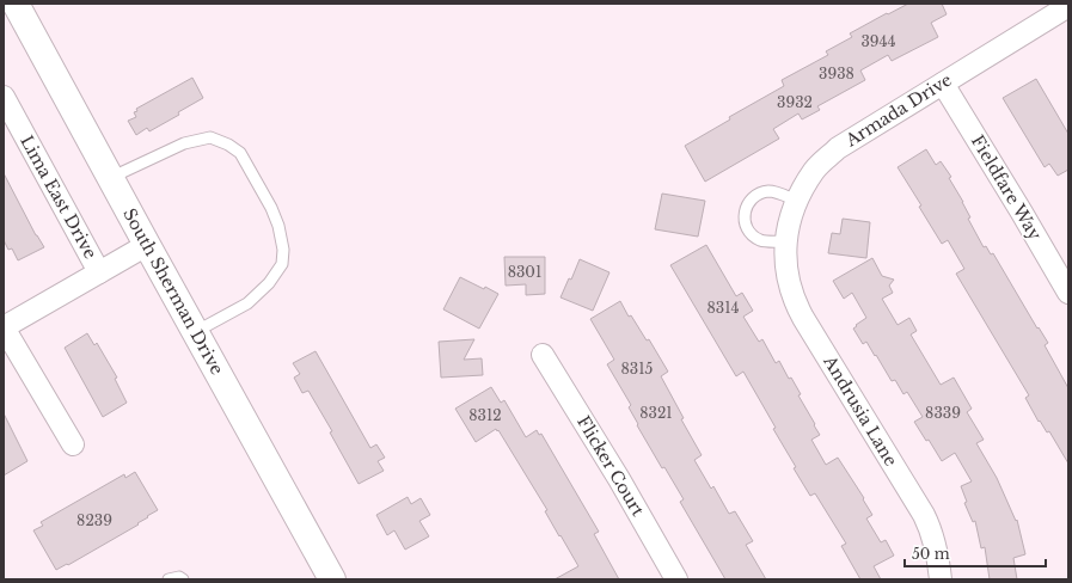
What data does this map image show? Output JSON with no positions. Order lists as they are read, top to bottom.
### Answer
{
  "streets": {
    "street": [
      "Armada Drive",
      "Fieldfare Way",
      "Lima East Drive",
      "South Sherman Drive",
      "Andrusia Lane",
      "Flicker Court"
    ]
  },
  "crossings": [
    ["Armada Drive", "Fieldfare Way"],
    ["Armada Drive", "Andrusia Lane"]
  ],
  "house_numbers": [
    "3944",
    "3938",
    "3932",
    "8301",
    "8314",
    "8315",
    "8321",
    "8339",
    "8312",
    "8239"
  ],
  "scale_bar": "50 m"
}
